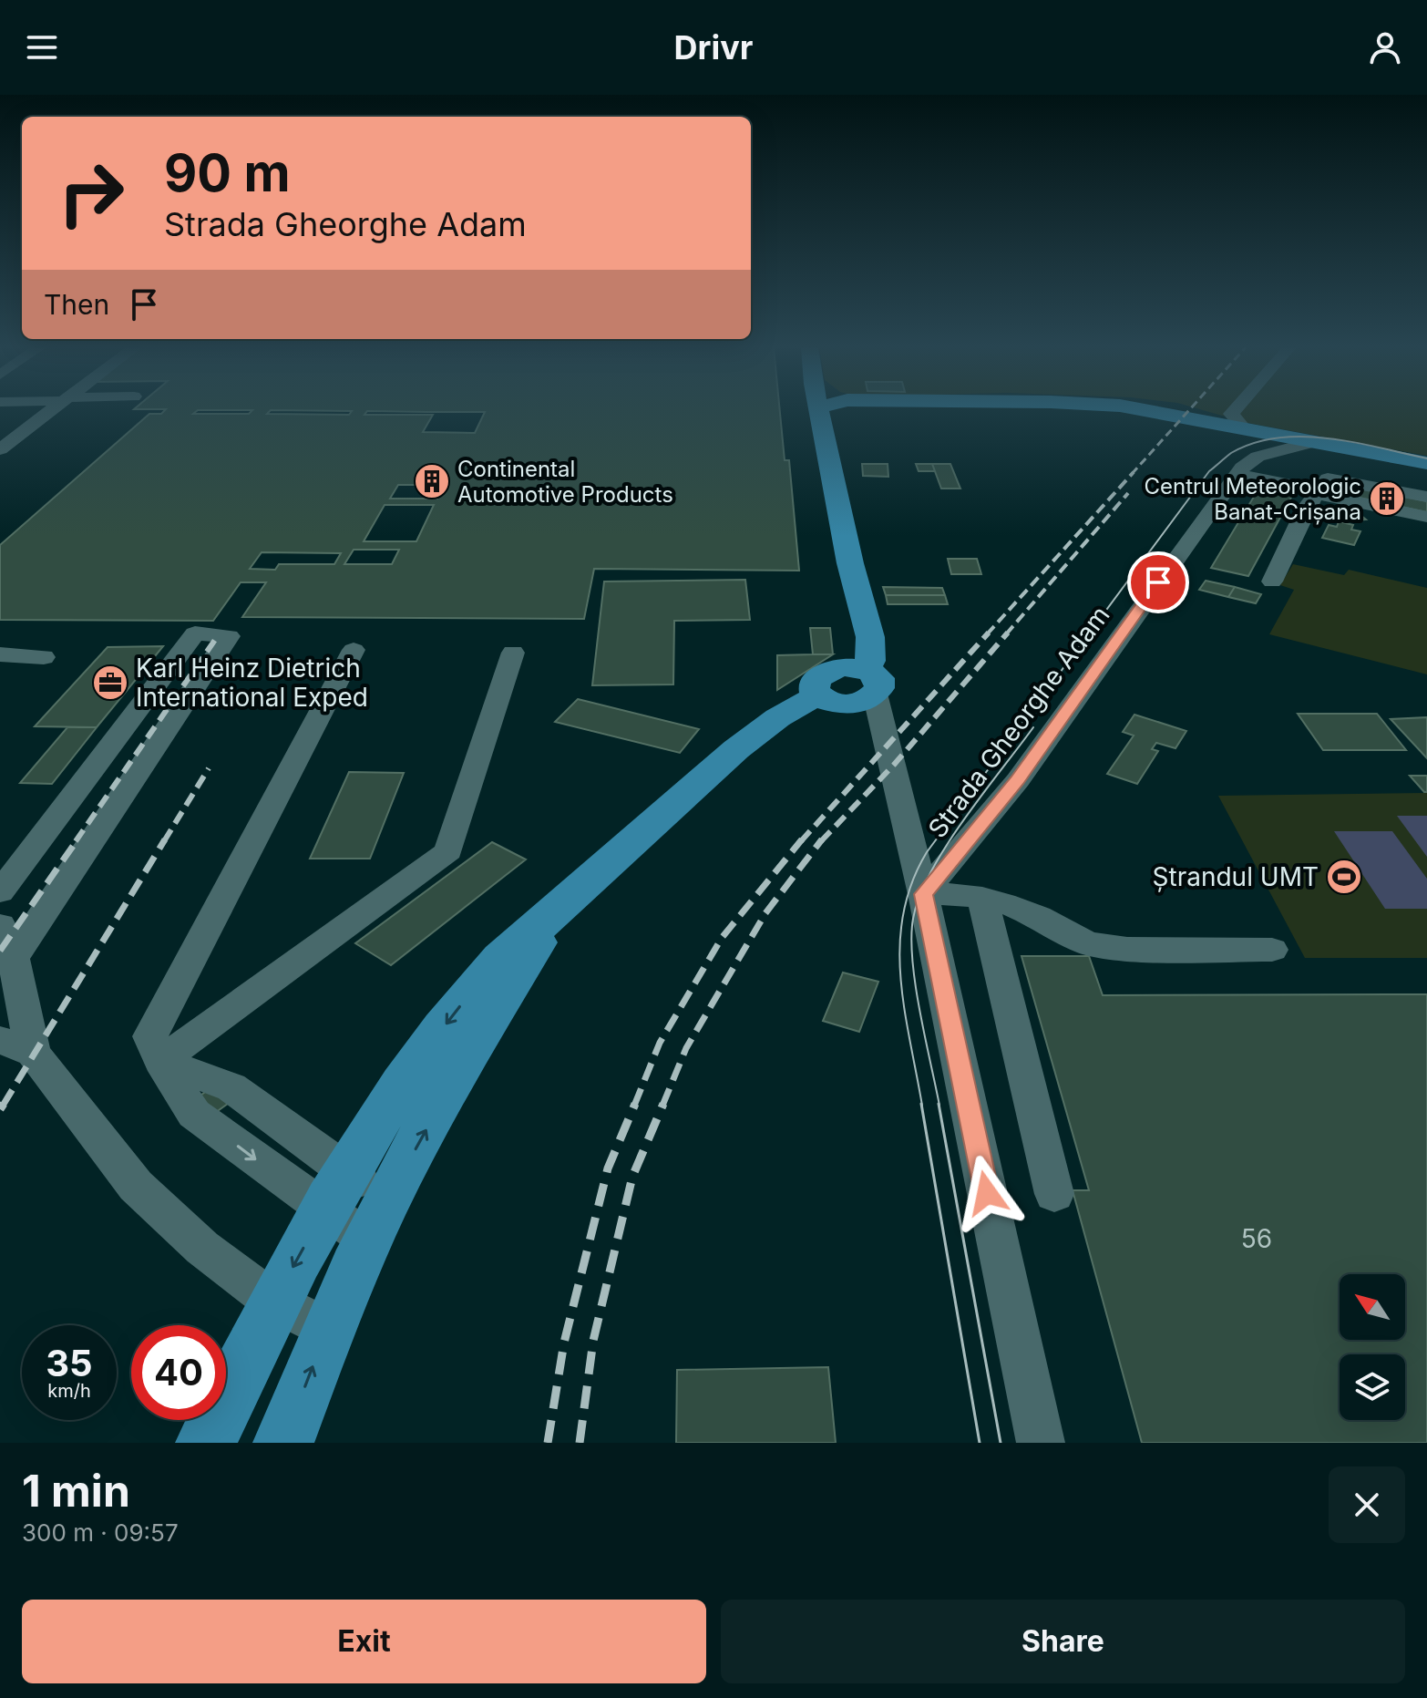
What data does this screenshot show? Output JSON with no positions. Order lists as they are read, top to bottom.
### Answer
{
  "streets": {
    "main road": ["Strada Gheorghe Adam"]
  },
  "places": {
    "building": ["Continental Automotive Products", "Centrul Meteorologic Banat-Crișana"],
    "office": ["Karl Heinz Dietrich International Exped"],
    "sports": ["Ștrandul UMT"]
  },
  "house_numbers": ["56"],
  "north": "top left",
  "page": {
    "header": "Drivr",
    "turn": ["90 m", "Strada Gheorghe Adam"],
    "then": "Then",
    "speed": "35 km/h",
    "limit": "40",
    "heading": ["1 min", "300 m · 09:57"],
    "buttons": ["Exit", "Share"]
  }
}
